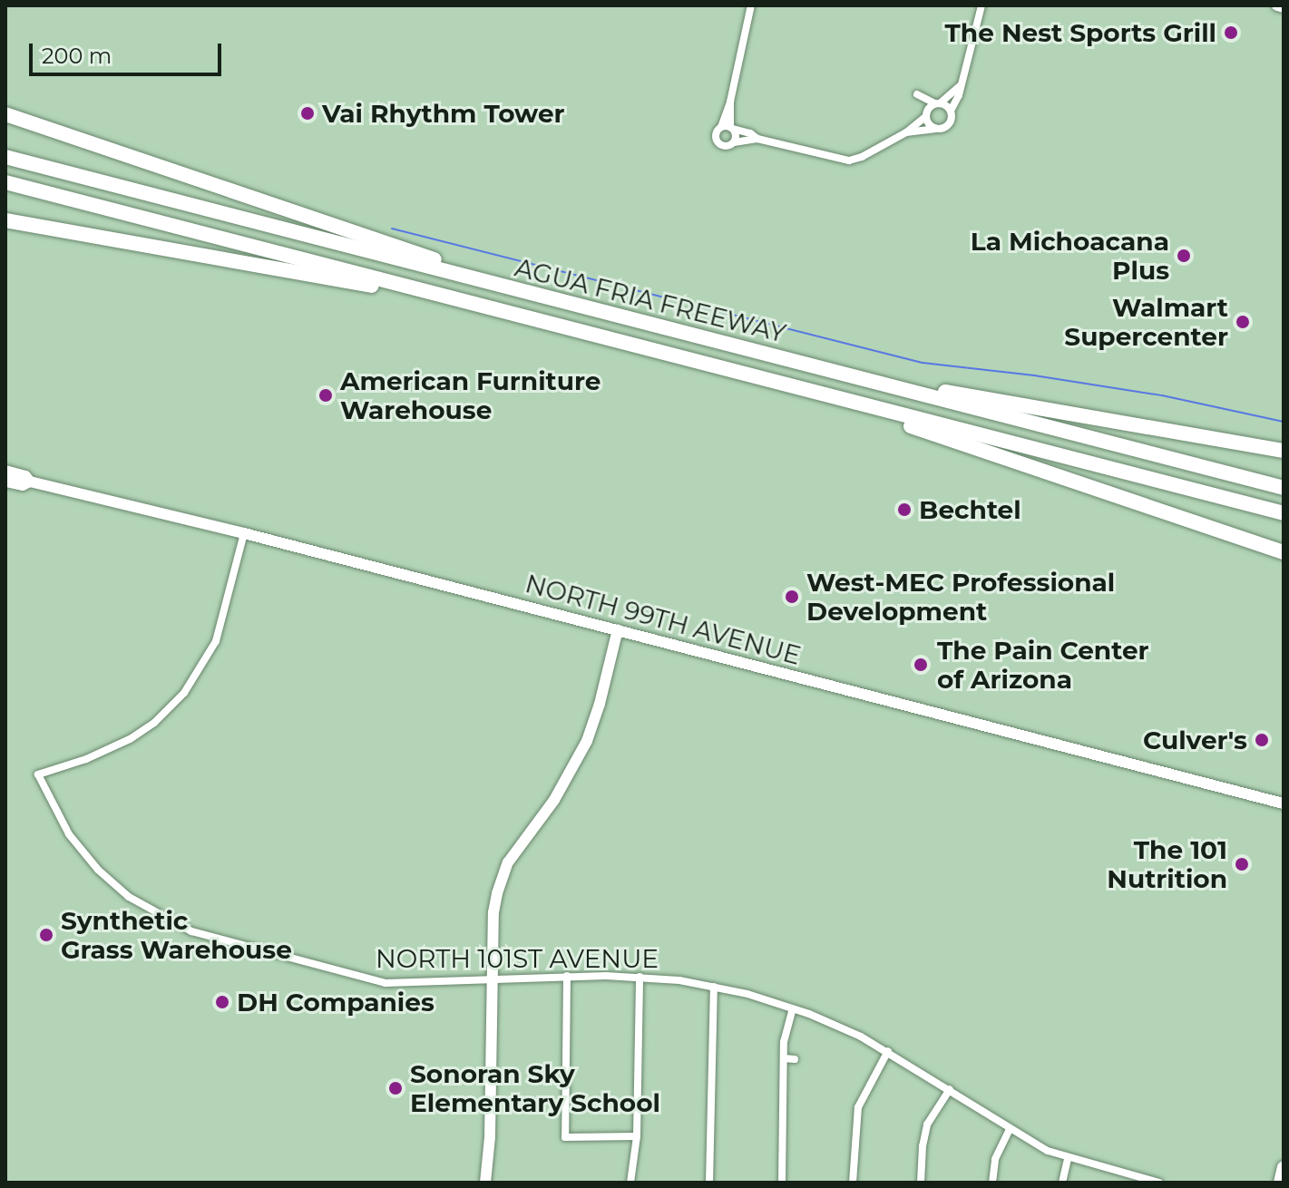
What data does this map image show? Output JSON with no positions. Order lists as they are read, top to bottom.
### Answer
{
  "streets": {
    "highway": ["AGUA FRIA FREEWAY"],
    "main road": ["NORTH 99TH AVENUE"],
    "street": ["NORTH 101ST AVENUE"]
  },
  "crossings": [
    ["NORTH 99TH AVENUE", "NORTH 101ST AVENUE"]
  ],
  "places": [
    "The Nest Sports Grill",
    "Vai Rhythm Tower",
    "La Michoacana Plus",
    "Walmart Supercenter",
    "American Furniture Warehouse",
    "Bechtel",
    "West-MEC Professional Development",
    "The Pain Center of Arizona",
    "Culver's",
    "The 101 Nutrition",
    "Synthetic Grass Warehouse",
    "DH Companies",
    "Sonoran Sky Elementary School"
  ],
  "scale_bar": "200 m"
}
